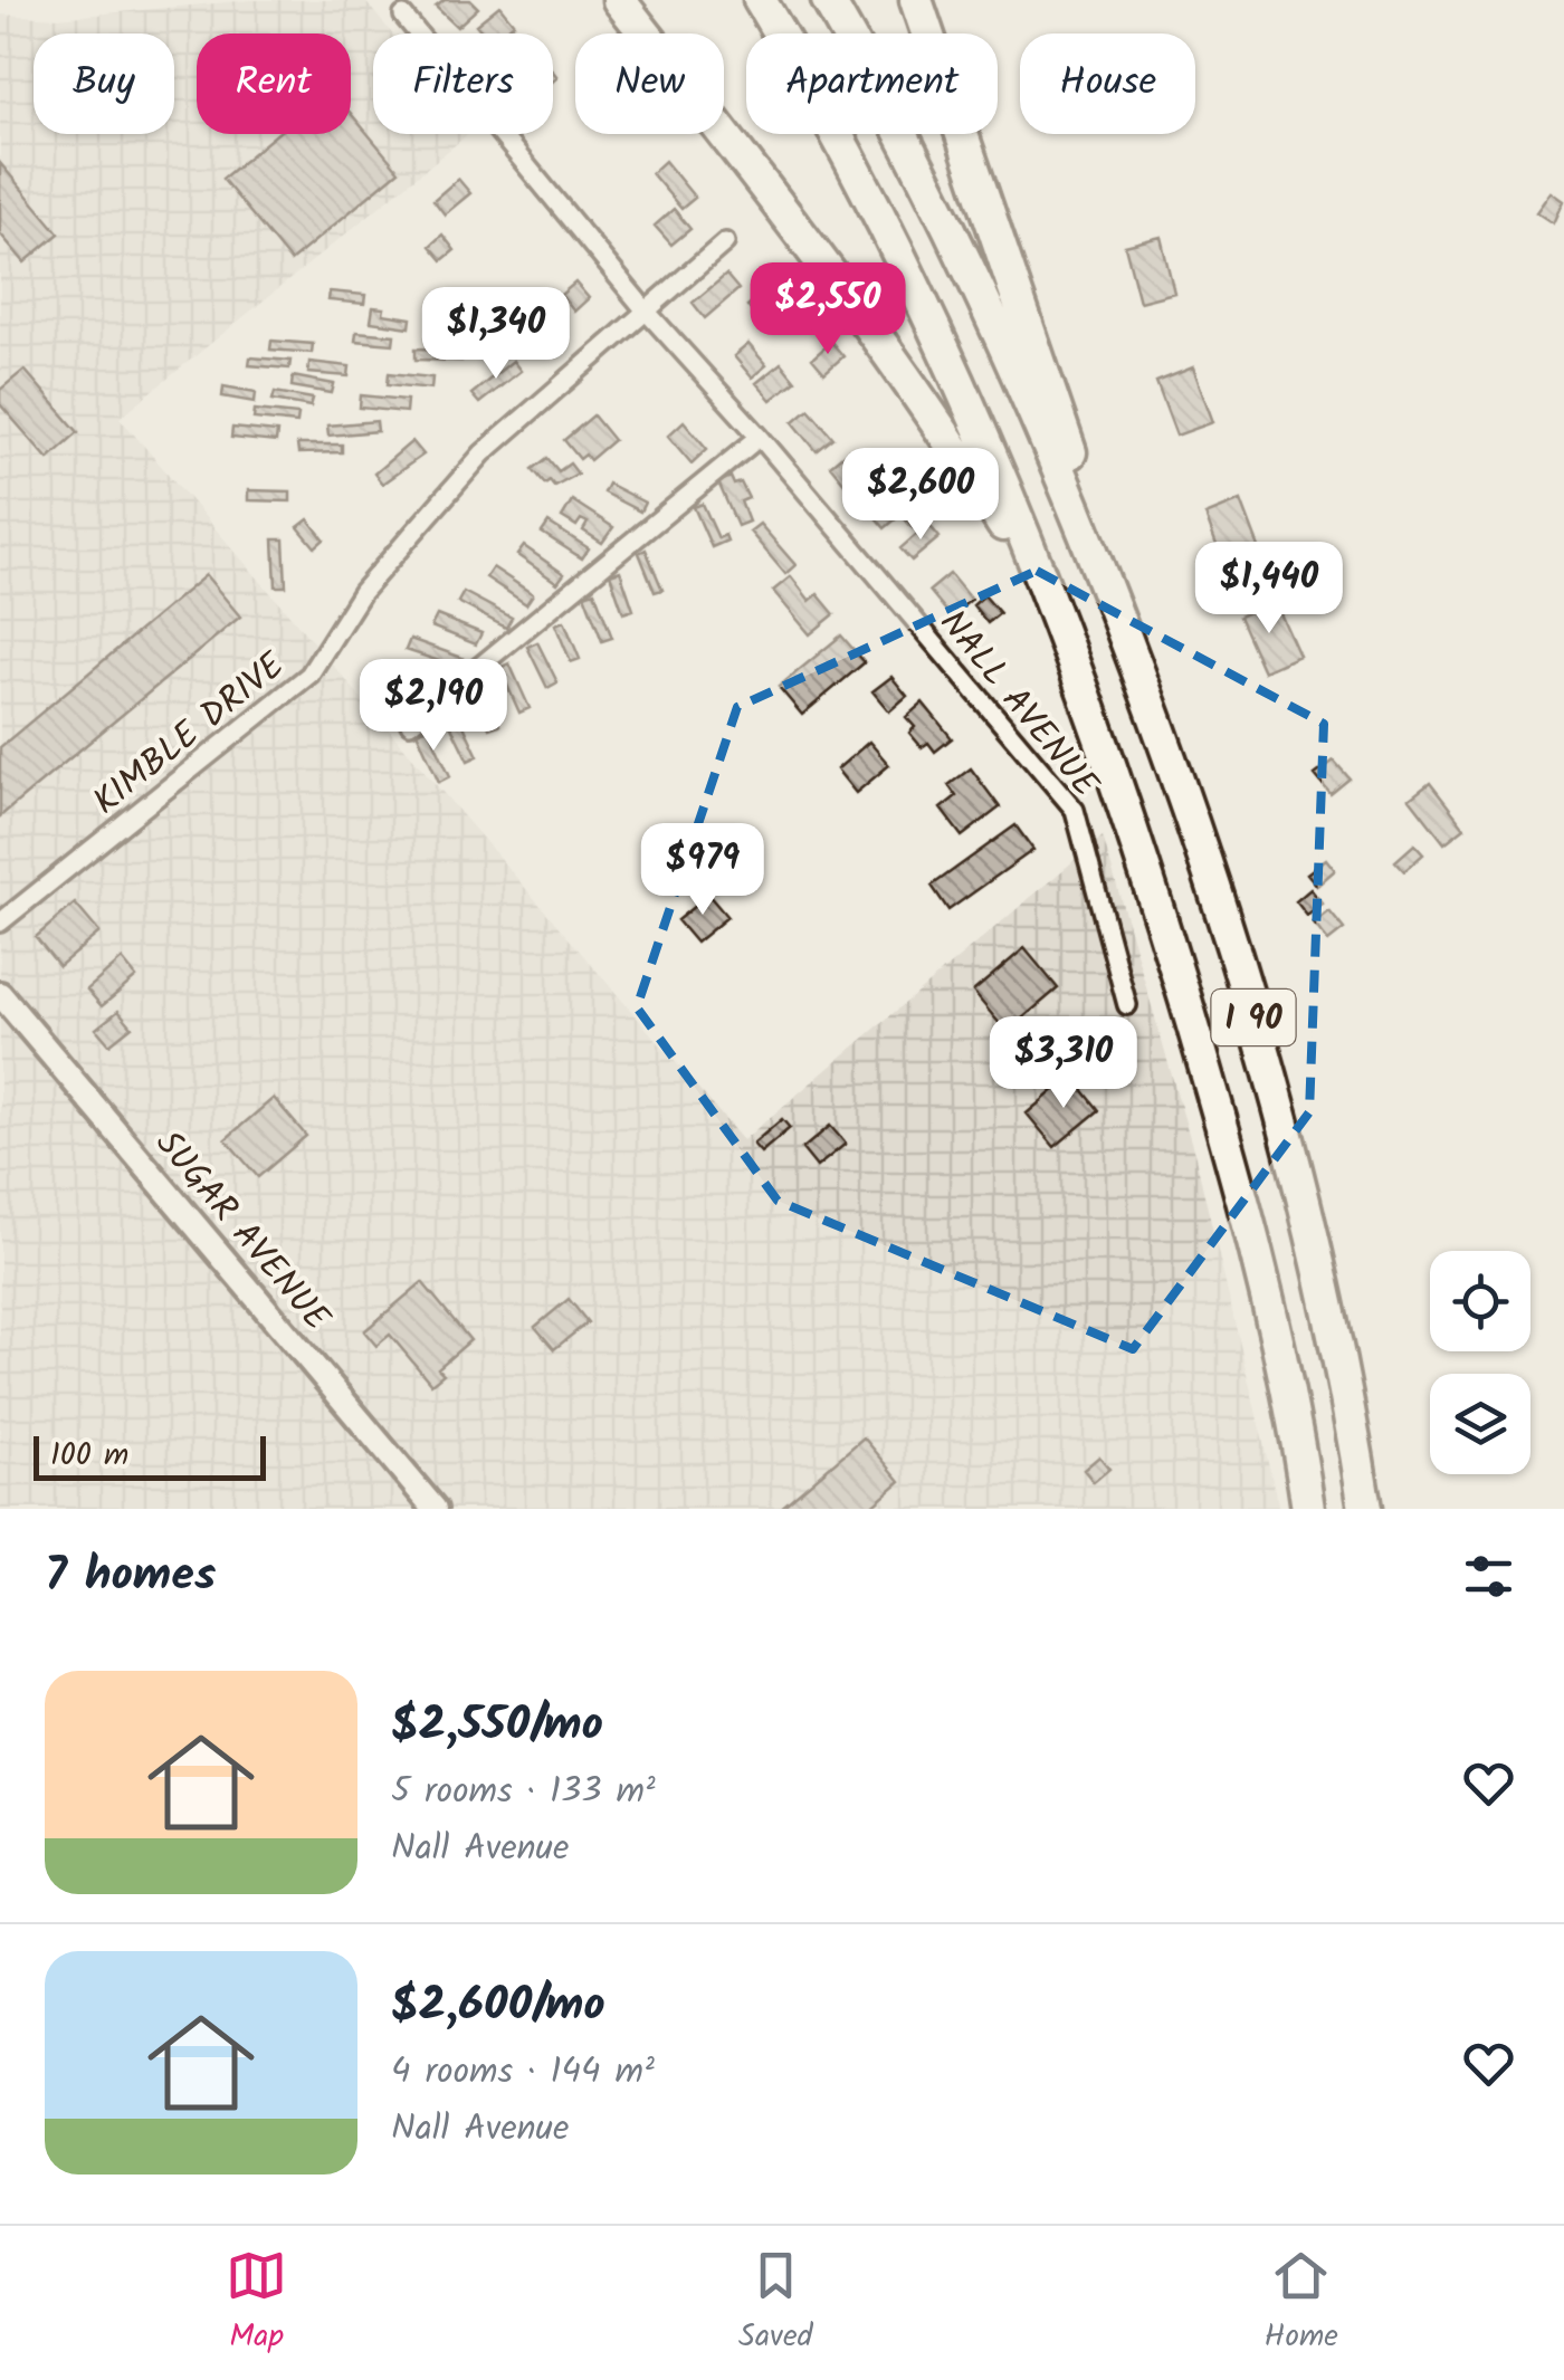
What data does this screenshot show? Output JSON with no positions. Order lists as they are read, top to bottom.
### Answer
{
  "streets": {
    "highway": ["I 90"],
    "main road": ["SUGAR AVENUE"],
    "street": ["NALL AVENUE", "KIMBLE DRIVE"]
  },
  "crossings": [
    ["NALL AVENUE", "KIMBLE DRIVE"]
  ],
  "scale_bar": "100 m",
  "page": {
    "chip": [
      "Buy",
      "Rent",
      "Filters",
      "New",
      "Apartment",
      "House"
    ],
    "price": [
      "$2,550",
      "$1,340",
      "$2,600",
      "$1,440",
      "$2,190",
      "$979",
      "$3,310"
    ],
    "scale": "100 m",
    "heading": "7 homes",
    "list": [
      {
        "name": "$2,550/mo",
        "note": "5 rooms · 133 m² · Nall Avenue"
      },
      {
        "name": "$2,600/mo",
        "note": "4 rooms · 144 m² · Nall Avenue"
      }
    ],
    "tabs": ["Map", "Saved", "Home"]
  }
}
